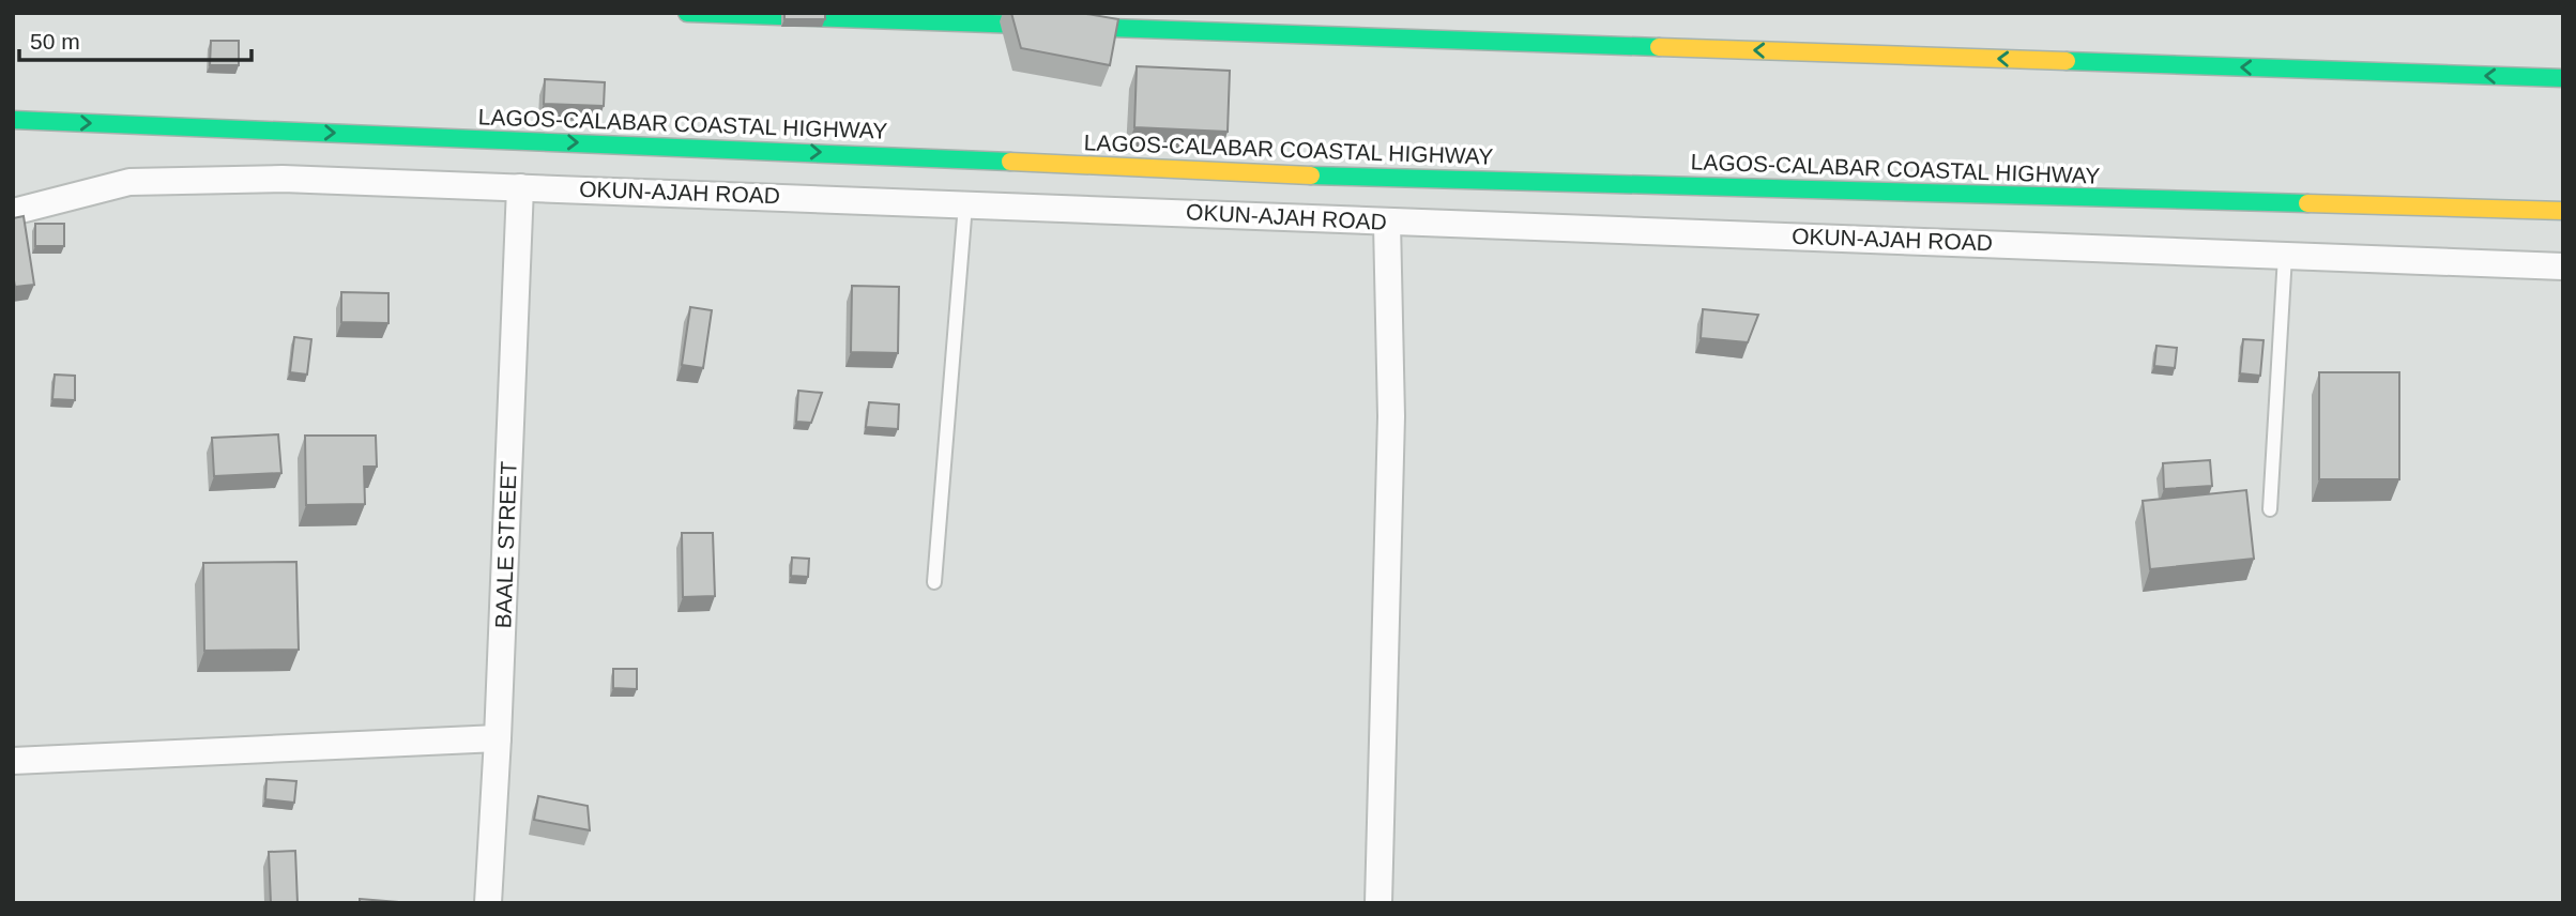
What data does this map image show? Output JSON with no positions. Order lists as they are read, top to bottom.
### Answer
{
  "streets": {
    "highway": ["LAGOS-CALABAR COASTAL HIGHWAY"],
    "street": ["OKUN-AJAH ROAD", "BAALE STREET"]
  },
  "crossings": [
    ["OKUN-AJAH ROAD", "BAALE STREET"]
  ],
  "scale_bar": "50 m"
}
